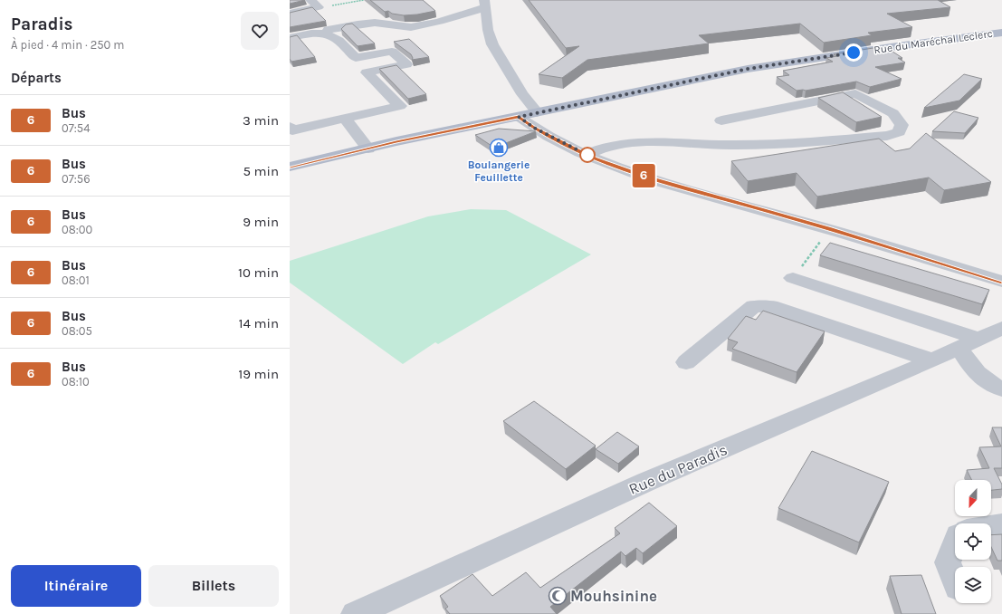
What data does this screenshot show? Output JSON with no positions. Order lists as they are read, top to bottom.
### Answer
{
  "streets": {
    "main road": ["Rue du Maréchal Leclerc"],
    "street": ["Rue du Paradis"]
  },
  "places": {
    "shop": ["Boulangerie Feuillette"],
    "mosque": ["Mouhsinine"]
  },
  "lines": ["bus line 6"],
  "north": "bottom",
  "page": {
    "heading": [
      ["Paradis", "À pied · 4 min · 250 m"],
      "Départs"
    ],
    "on_map": "6",
    "list": [
      {
        "mark": "6",
        "name": "Bus",
        "note": "07:54",
        "value": "3 min"
      },
      {
        "mark": "6",
        "name": "Bus",
        "note": "07:56",
        "value": "5 min"
      },
      {
        "mark": "6",
        "name": "Bus",
        "note": "08:00",
        "value": "9 min"
      },
      {
        "mark": "6",
        "name": "Bus",
        "note": "08:01",
        "value": "10 min"
      },
      {
        "mark": "6",
        "name": "Bus",
        "note": "08:05",
        "value": "14 min"
      },
      {
        "mark": "6",
        "name": "Bus",
        "note": "08:10",
        "value": "19 min"
      }
    ],
    "buttons": ["Itinéraire", "Billets"]
  }
}
